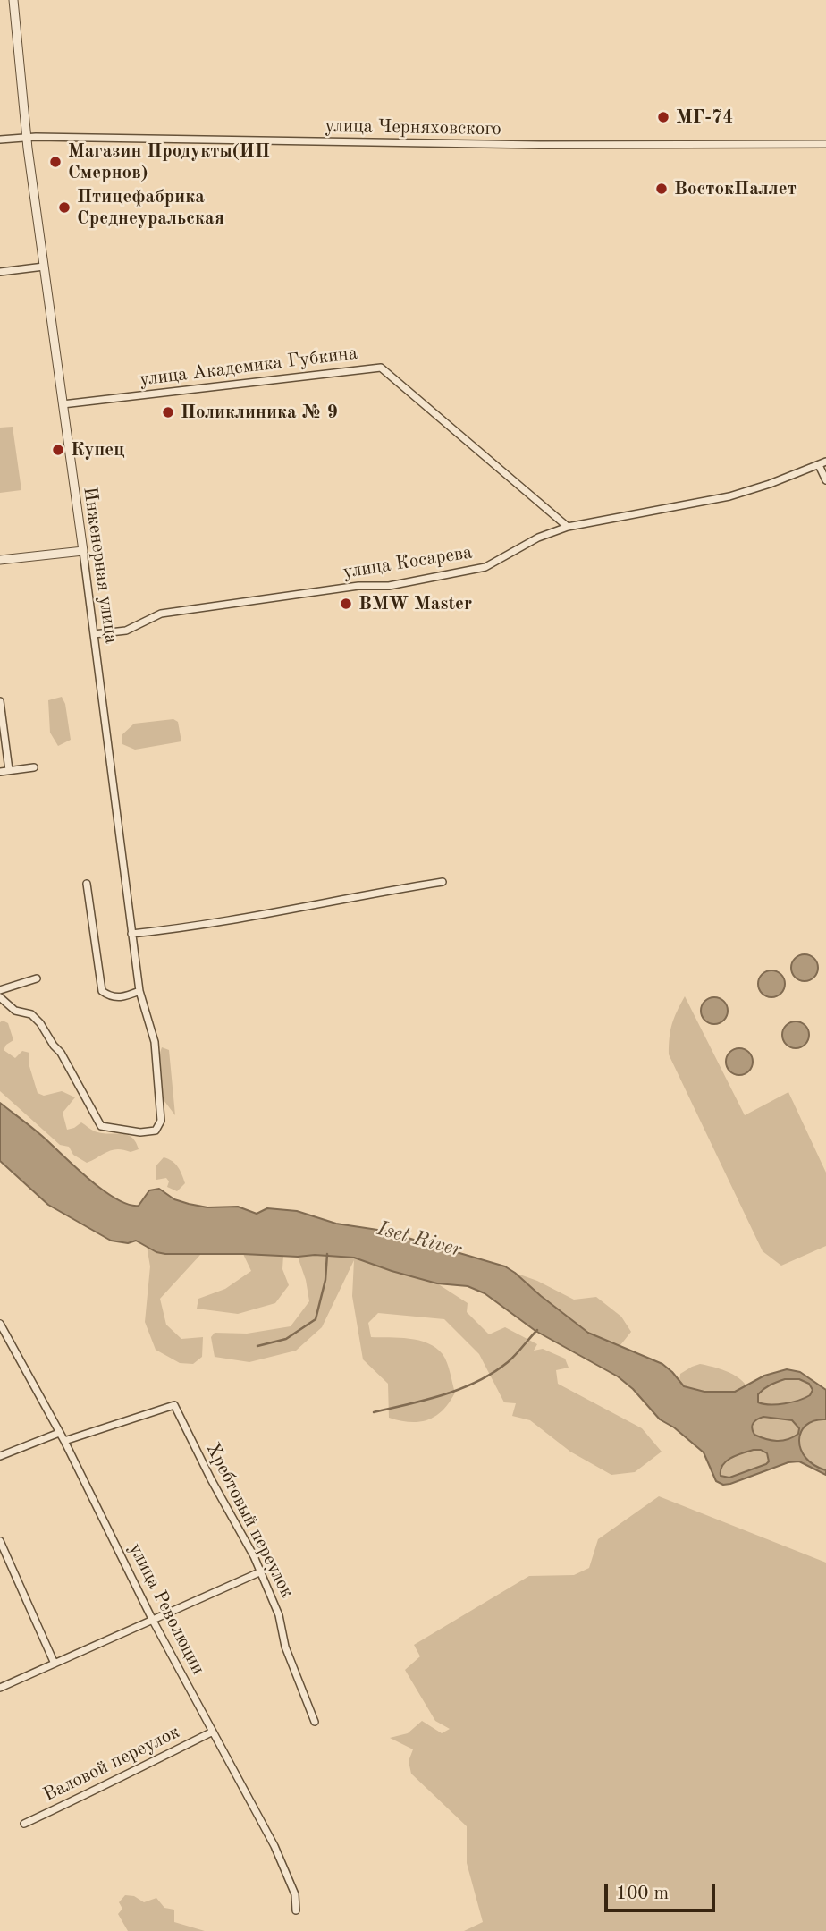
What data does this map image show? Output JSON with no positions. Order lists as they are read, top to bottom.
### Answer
{
  "streets": {
    "street": [
      "улица Черняховского",
      "улица Академика Губкина",
      "улица Косарева",
      "Инженерная улица",
      "Хребтовый переулок",
      "улица Революции",
      "Валовой переулок"
    ]
  },
  "crossings": [
    ["улица Черняховского", "Инженерная улица"],
    ["улица Академика Губкина", "улица Косарева"],
    ["улица Академика Губкина", "Инженерная улица"],
    ["улица Косарева", "Инженерная улица"],
    ["Хребтовый переулок", "улица Революции"],
    ["улица Революции", "Валовой переулок"]
  ],
  "water": ["Iset River"],
  "places": [
    "МГ-74",
    "Магазин Продукты(ИП Смернов)",
    "ВостокПаллет",
    "Птицефабрика Среднеуральская",
    "Поликлиника № 9",
    "Купец",
    "BMW Master"
  ],
  "scale_bar": "100 m"
}
